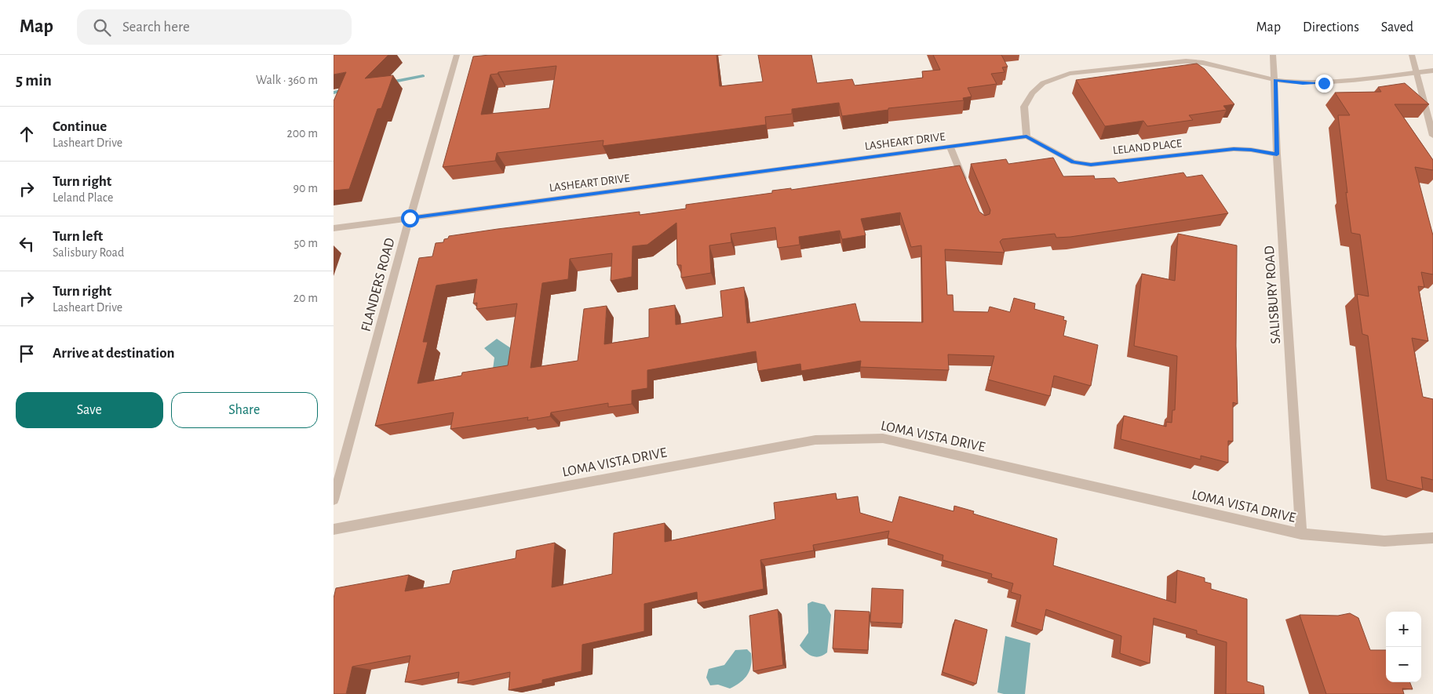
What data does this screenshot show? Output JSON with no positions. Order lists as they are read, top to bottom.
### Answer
{
  "streets": {
    "street": [
      "LASHEART DRIVE",
      "LELAND PLACE",
      "FLANDERS ROAD",
      "SALISBURY ROAD",
      "LOMA VISTA DRIVE"
    ]
  },
  "crossings": [
    ["LASHEART DRIVE", "LELAND PLACE"],
    ["LASHEART DRIVE", "FLANDERS ROAD"],
    ["LELAND PLACE", "SALISBURY ROAD"],
    ["SALISBURY ROAD", "LOMA VISTA DRIVE"]
  ],
  "page": {
    "header": "Map",
    "search": "Search here",
    "nav": ["Map", "Directions", "Saved"],
    "heading": ["5 min", "Walk · 360 m"],
    "list": [
      ["Continue", "Lasheart Drive", "200 m"],
      ["Turn right", "Leland Place", "90 m"],
      ["Turn left", "Salisbury Road", "50 m"],
      ["Turn right", "Lasheart Drive", "20 m"],
      "Arrive at destination"
    ],
    "buttons": ["Save", "Share"],
    "map_buttons": ["+", "−"]
  }
}
